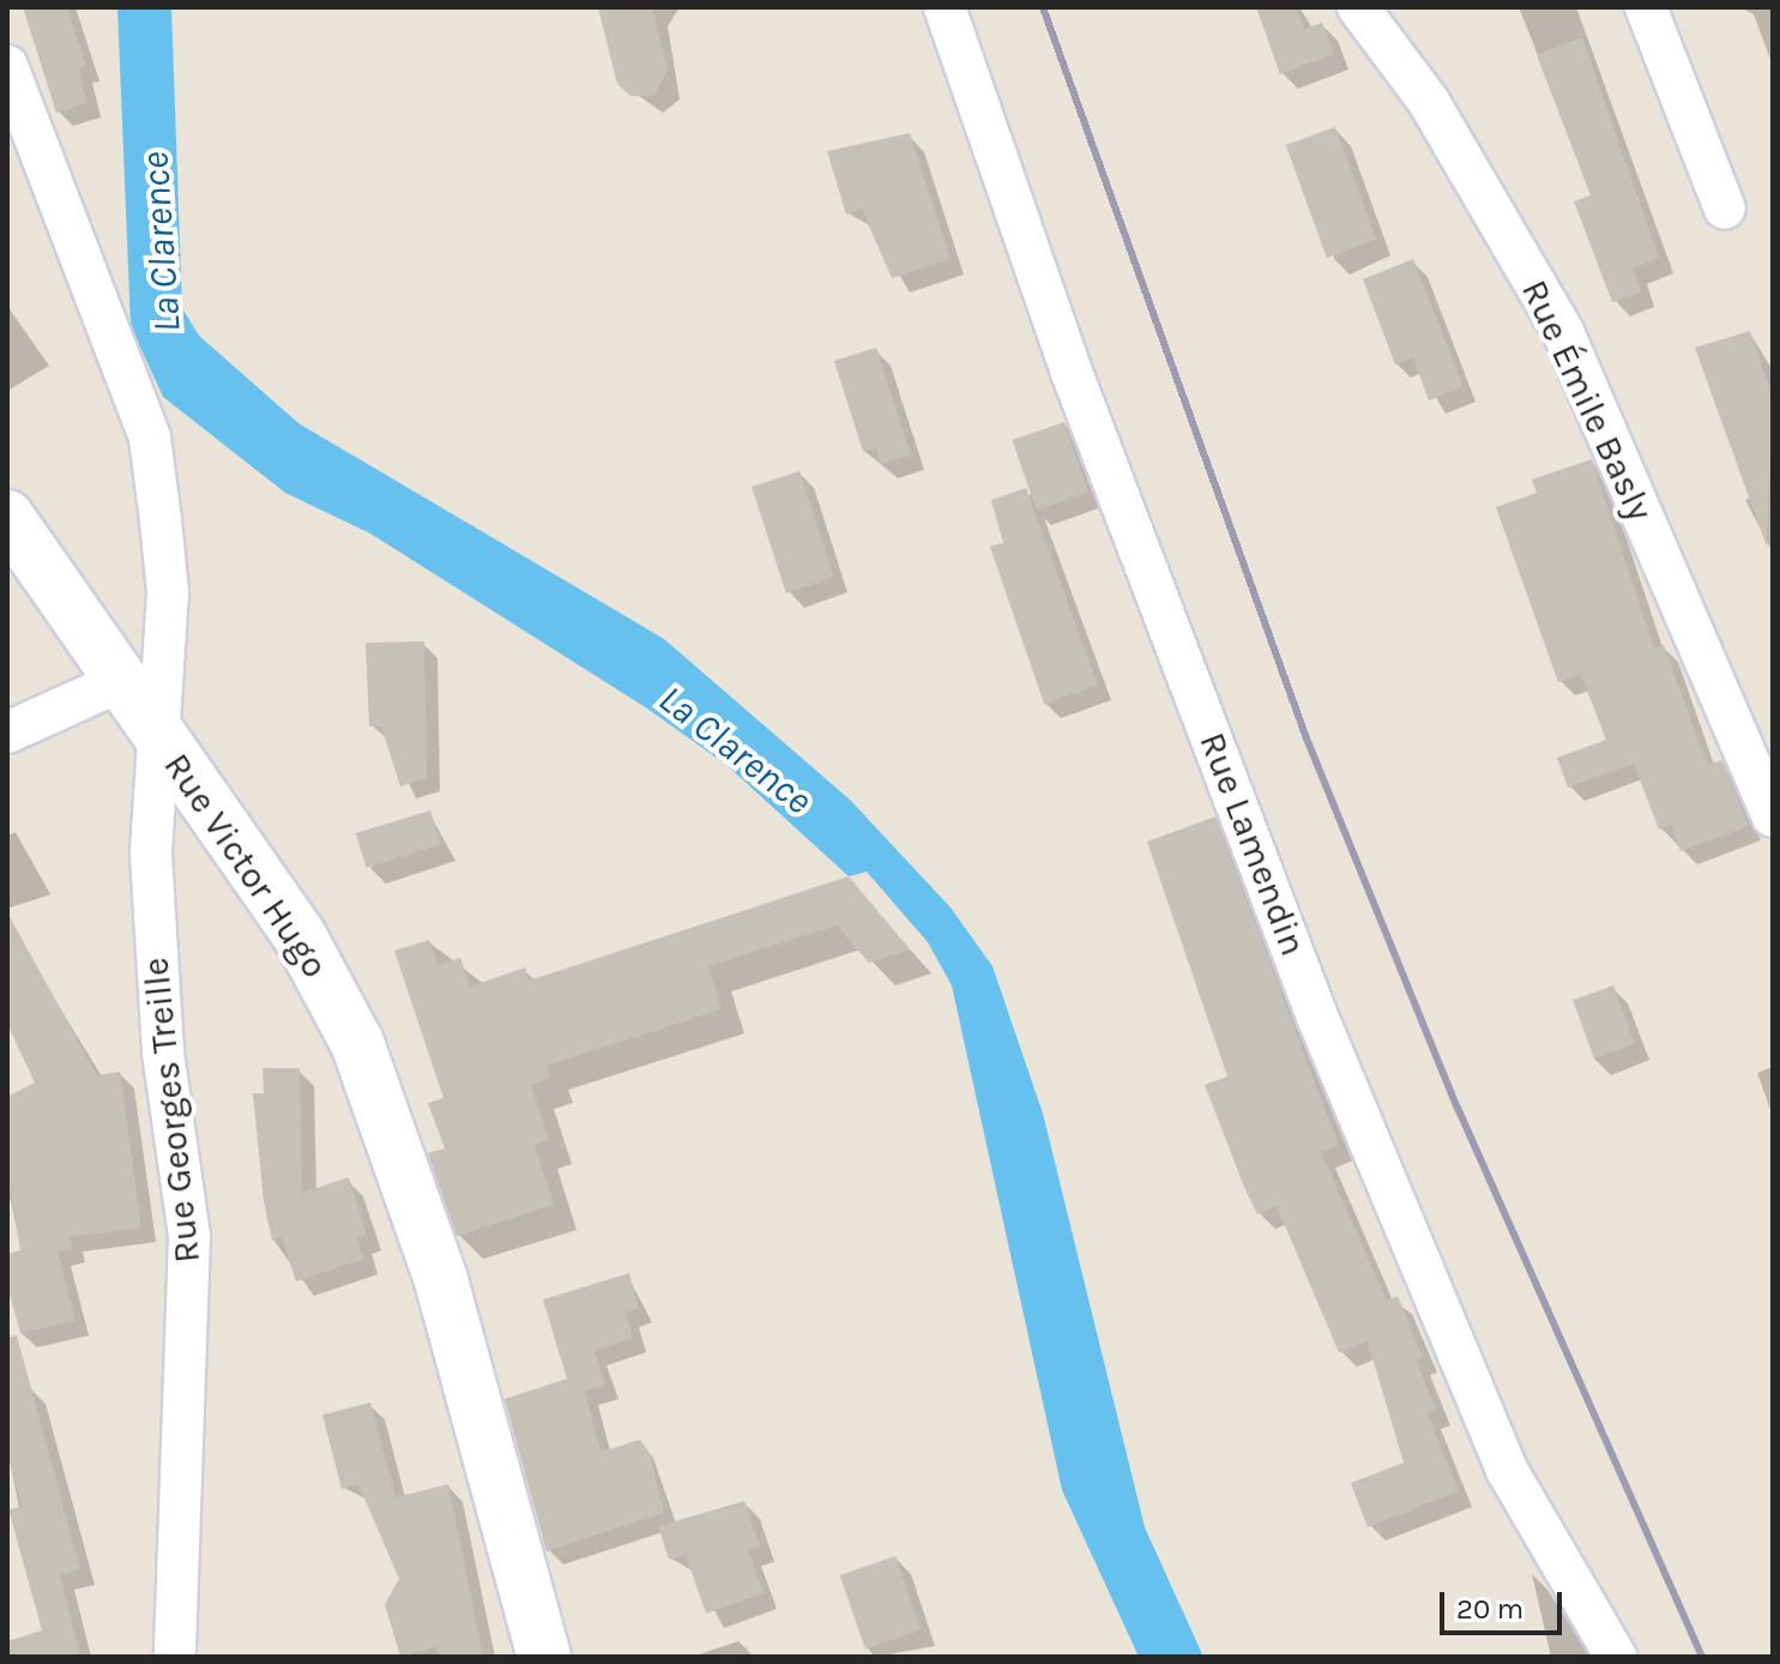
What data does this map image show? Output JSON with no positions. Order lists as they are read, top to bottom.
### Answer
{
  "streets": {
    "main road": ["Rue Victor Hugo"],
    "street": ["Rue Émile Basly", "Rue Lamendin", "Rue Georges Treille"]
  },
  "crossings": [
    ["Rue Victor Hugo", "Rue Georges Treille"]
  ],
  "water": ["La Clarence"],
  "scale_bar": "20 m"
}
